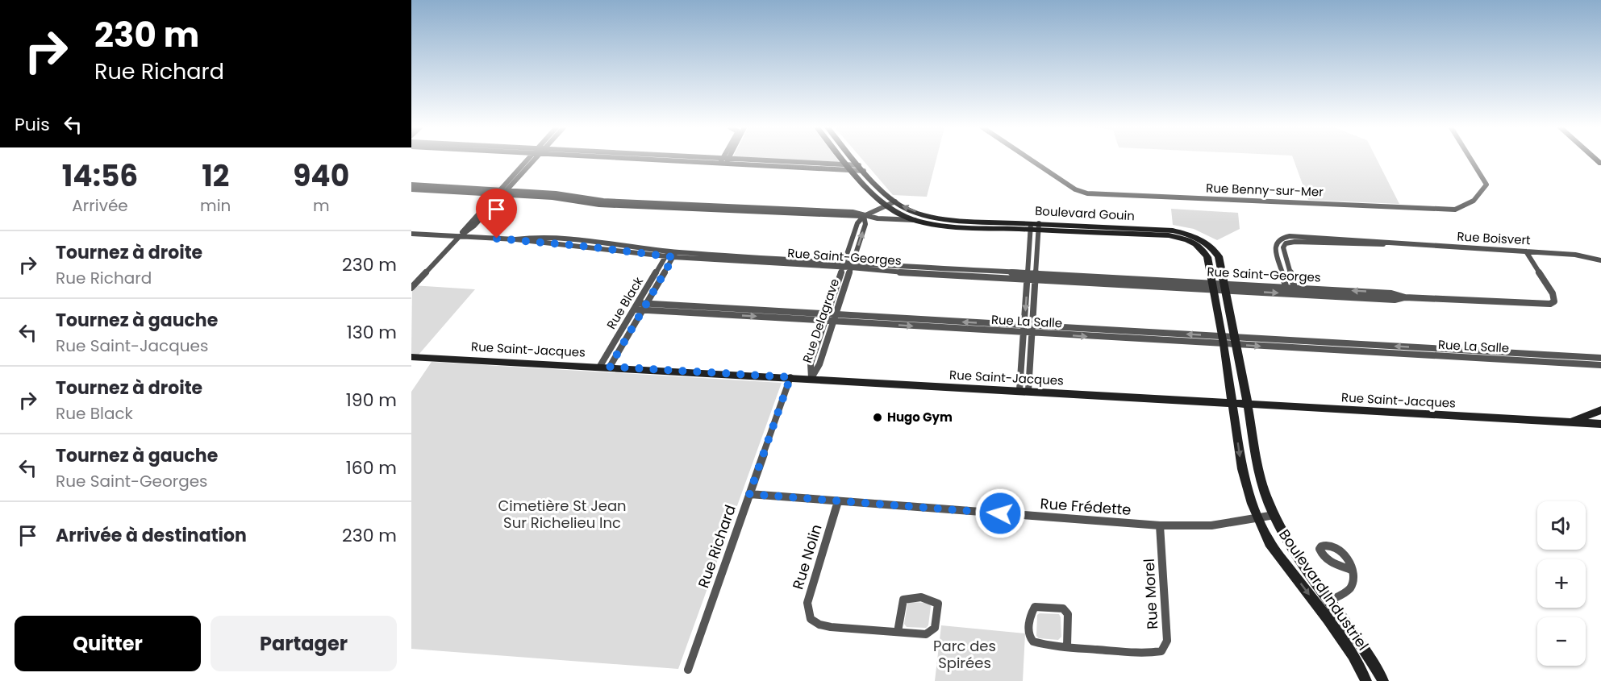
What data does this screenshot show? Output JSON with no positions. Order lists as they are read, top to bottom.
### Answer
{
  "streets": {
    "street": [
      "Rue Benny-sur-Mer",
      "Boulevard Gouin",
      "Rue Boisvert",
      "Rue Saint-Georges",
      "Rue Black",
      "Rue Delagrave",
      "Rue La Salle",
      "Rue Saint-Jacques",
      "Rue Frédette",
      "Rue Richard",
      "Rue Nolin",
      "Boulevard Industriel",
      "Rue Morel"
    ]
  },
  "crossings": [
    ["Boulevard Gouin", "Rue Saint-Georges"],
    ["Boulevard Gouin", "Rue La Salle"],
    ["Boulevard Gouin", "Rue Saint-Jacques"],
    ["Boulevard Gouin", "Boulevard Industriel"],
    ["Rue Boisvert", "Rue Saint-Georges"],
    ["Rue Saint-Georges", "Rue Black"],
    ["Rue Saint-Georges", "Rue Delagrave"],
    ["Rue Black", "Rue La Salle"],
    ["Rue Black", "Rue Saint-Jacques"],
    ["Rue Delagrave", "Rue La Salle"],
    ["Rue Delagrave", "Rue Saint-Jacques"],
    ["Rue Saint-Jacques", "Rue Richard"],
    ["Rue Saint-Jacques", "Boulevard Industriel"],
    ["Rue Frédette", "Rue Richard"],
    ["Rue Frédette", "Rue Nolin"],
    ["Rue Frédette", "Boulevard Industriel"],
    ["Rue Frédette", "Rue Morel"]
  ],
  "parks": ["Cimetière St Jean Sur Richelieu Inc", "Parc des Spirées"],
  "places": ["Hugo Gym"],
  "page": {
    "turn": ["230 m", "Rue Richard"],
    "then": "Puis",
    "eta": [
      "14:56",
      "Arrivée",
      "12",
      "min",
      "940",
      "m"
    ],
    "list": [
      {
        "name": "Tournez à droite",
        "note": "Rue Richard",
        "value": "230 m"
      },
      {
        "name": "Tournez à gauche",
        "note": "Rue Saint-Jacques",
        "value": "130 m"
      },
      {
        "name": "Tournez à droite",
        "note": "Rue Black",
        "value": "190 m"
      },
      {
        "name": "Tournez à gauche",
        "note": "Rue Saint-Georges",
        "value": "160 m"
      },
      {
        "name": "Arrivée à destination",
        "value": "230 m"
      }
    ],
    "map_buttons": ["+", "−"],
    "buttons": ["Quitter", "Partager"]
  }
}
